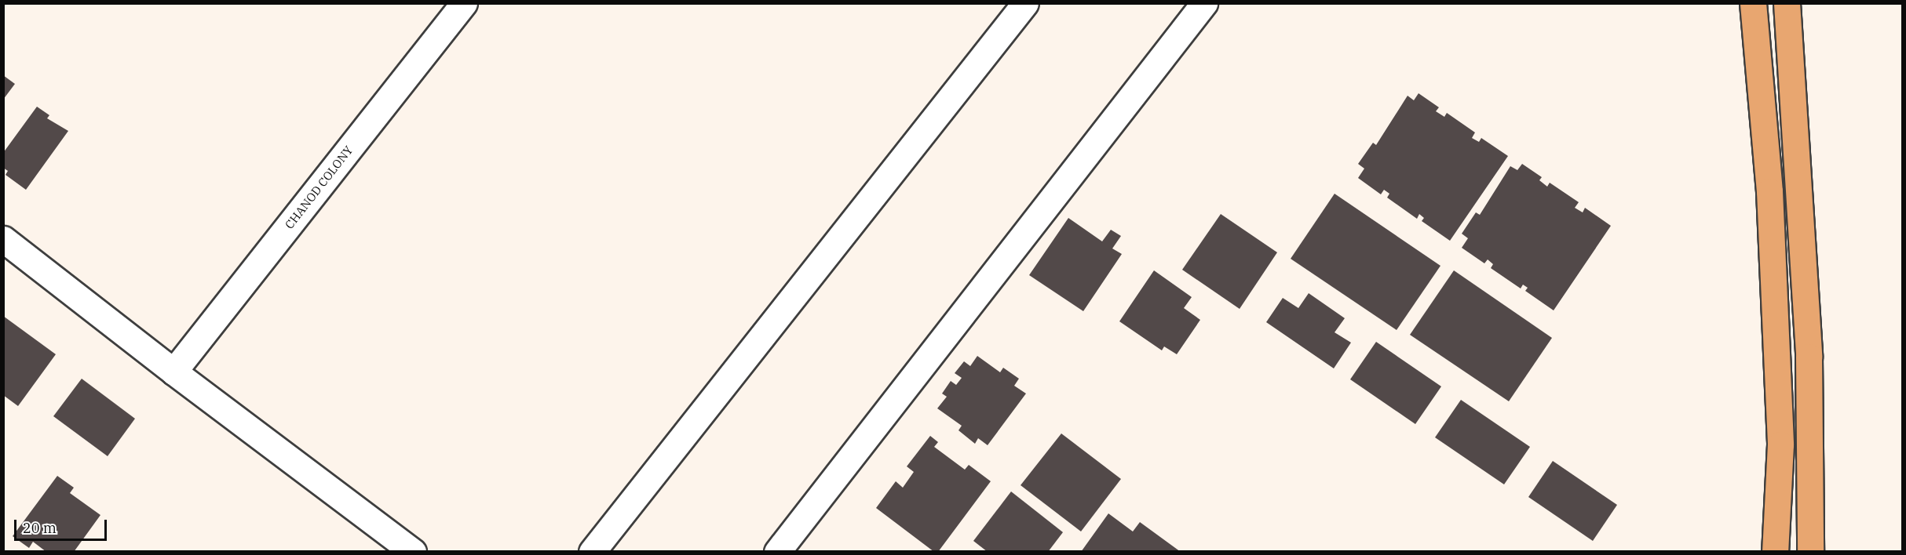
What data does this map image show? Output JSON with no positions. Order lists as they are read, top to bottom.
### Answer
{
  "streets": {
    "street": ["CHANOD COLONY"]
  },
  "scale_bar": "20 m"
}
